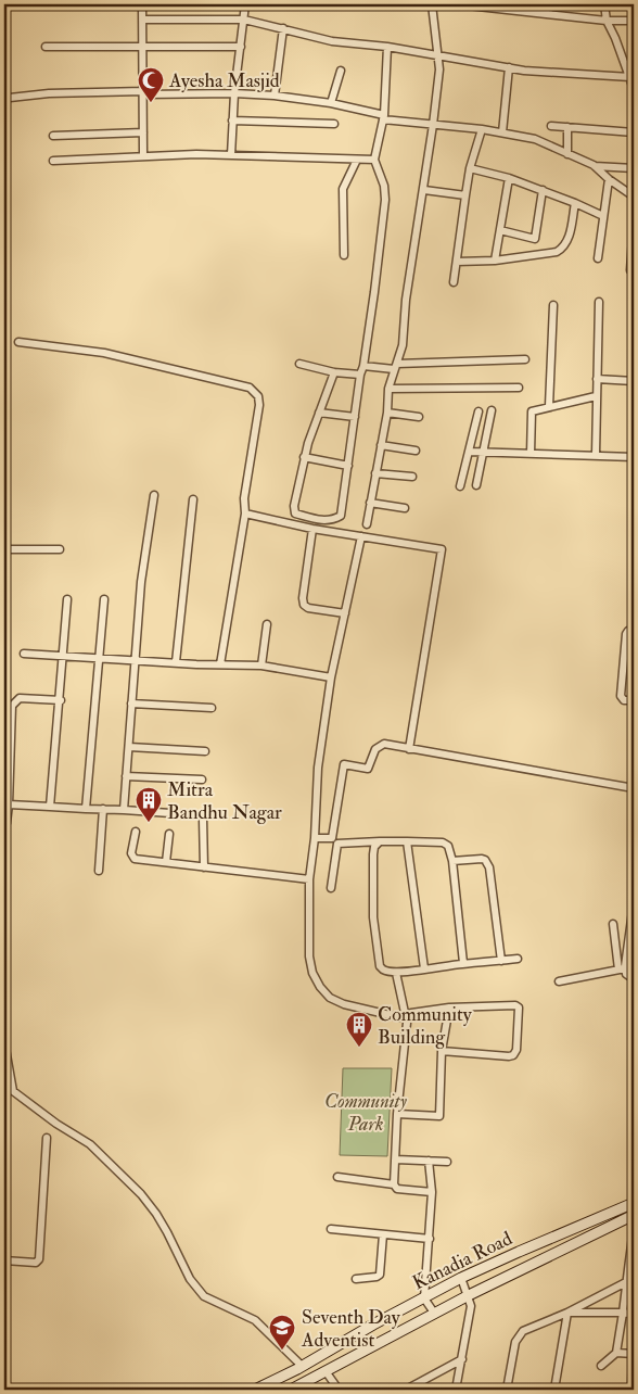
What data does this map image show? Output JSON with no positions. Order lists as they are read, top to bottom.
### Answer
{
  "streets": {
    "main road": ["Kanadia Road"]
  },
  "parks": ["Community Park"],
  "places": {
    "mosque": ["Ayesha Masjid"],
    "building": ["Mitra Bandhu Nagar", "Community Building"],
    "school or university": ["Seventh Day Adventist"]
  }
}
